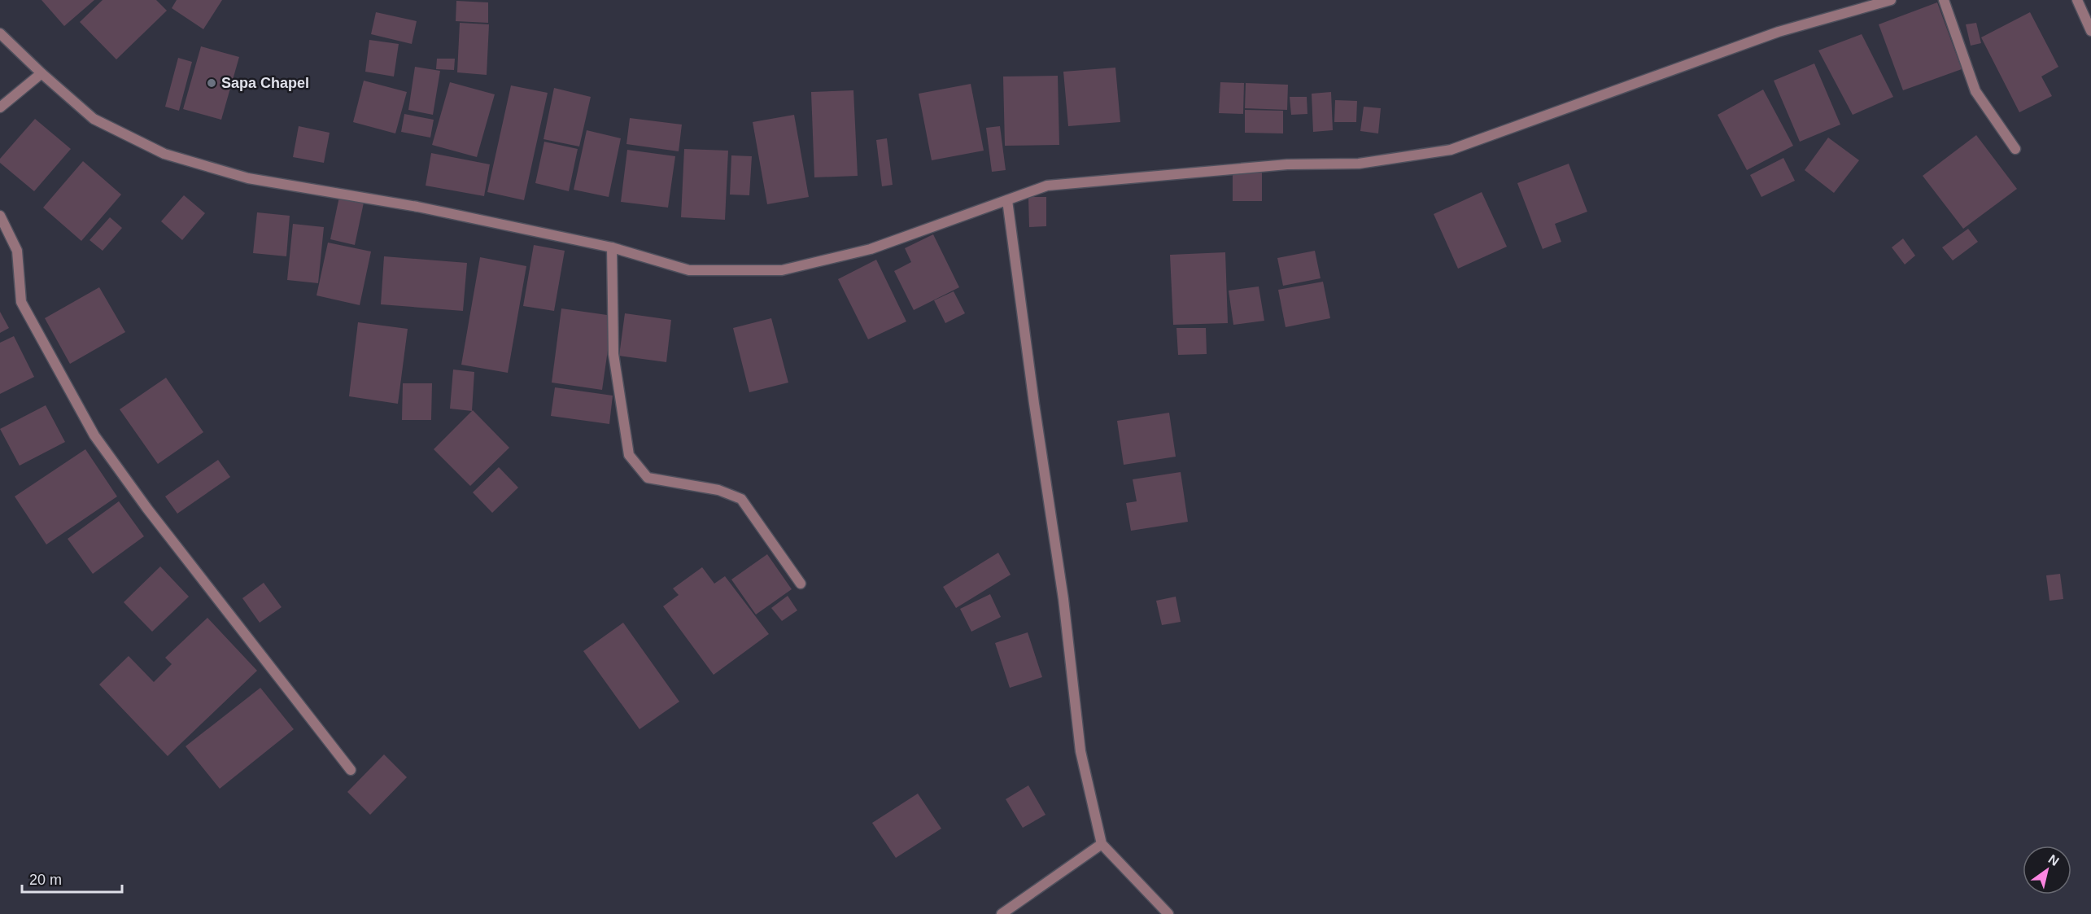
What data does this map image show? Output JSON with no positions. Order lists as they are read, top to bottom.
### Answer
{
  "places": ["Sapa Chapel"],
  "scale_bar": "20 m",
  "north": "top right"
}
